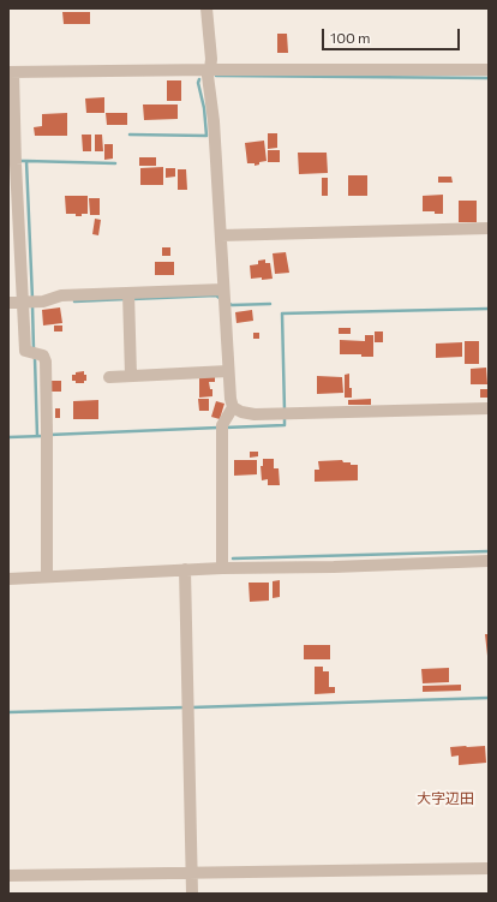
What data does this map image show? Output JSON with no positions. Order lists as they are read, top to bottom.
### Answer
{
  "districts": ["大字辺田"],
  "scale_bar": "100 m"
}
